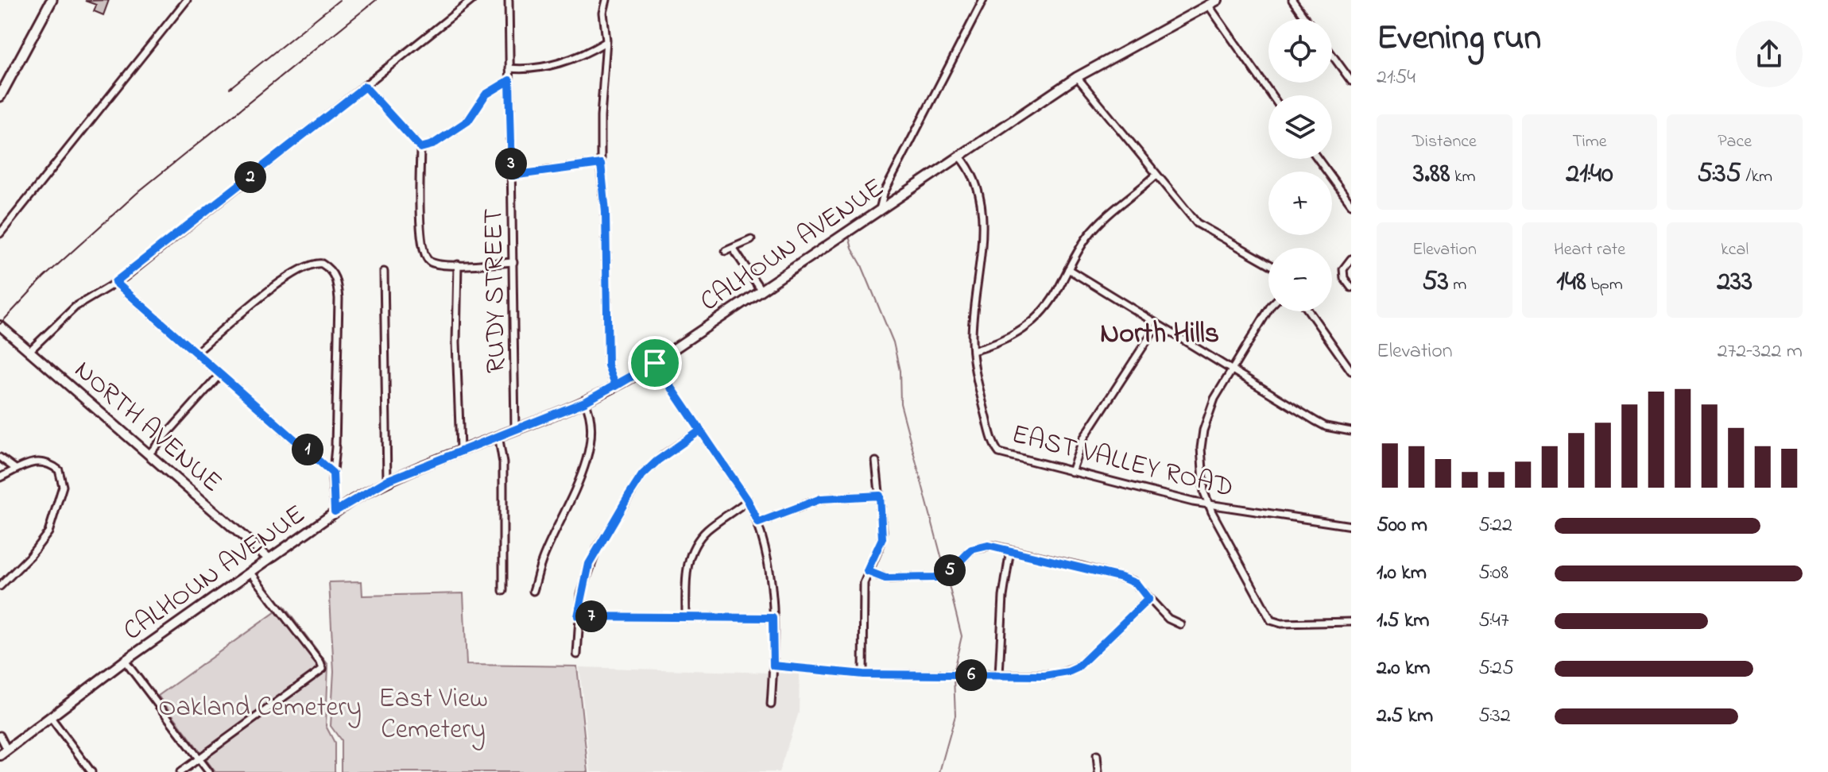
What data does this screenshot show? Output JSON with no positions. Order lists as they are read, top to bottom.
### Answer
{
  "streets": {
    "street": [
      "CALHOUN AVENUE",
      "RUDY STREET",
      "NORTH AVENUE",
      "EAST VALLEY ROAD"
    ]
  },
  "crossings": [
    ["CALHOUN AVENUE", "RUDY STREET"],
    ["CALHOUN AVENUE", "NORTH AVENUE"],
    ["CALHOUN AVENUE", "EAST VALLEY ROAD"]
  ],
  "districts": ["North Hills"],
  "parks": ["East View Cemetery", "Oakland Cemetery"],
  "page": {
    "heading": ["Evening run", "21:54"],
    "map_buttons": ["+", "−"],
    "stats": [
      ["Distance", "3.88 km"],
      ["Time", "21:40"],
      ["Pace", "5:35 /km"],
      ["Elevation", "53 m"],
      ["Heart rate", "148 bpm"],
      ["kcal", "233"]
    ],
    "pins": [
      "3",
      "2",
      "1",
      "5",
      "7",
      "6"
    ],
    "chart": ["Elevation", "272–322 m"],
    "list": [
      {
        "name": "500 m",
        "note": "5:22"
      },
      {
        "name": "1.0 km",
        "note": "5:08"
      },
      {
        "name": "1.5 km",
        "note": "5:47"
      },
      {
        "name": "2.0 km",
        "note": "5:25"
      },
      {
        "name": "2.5 km",
        "note": "5:32"
      }
    ]
  }
}
